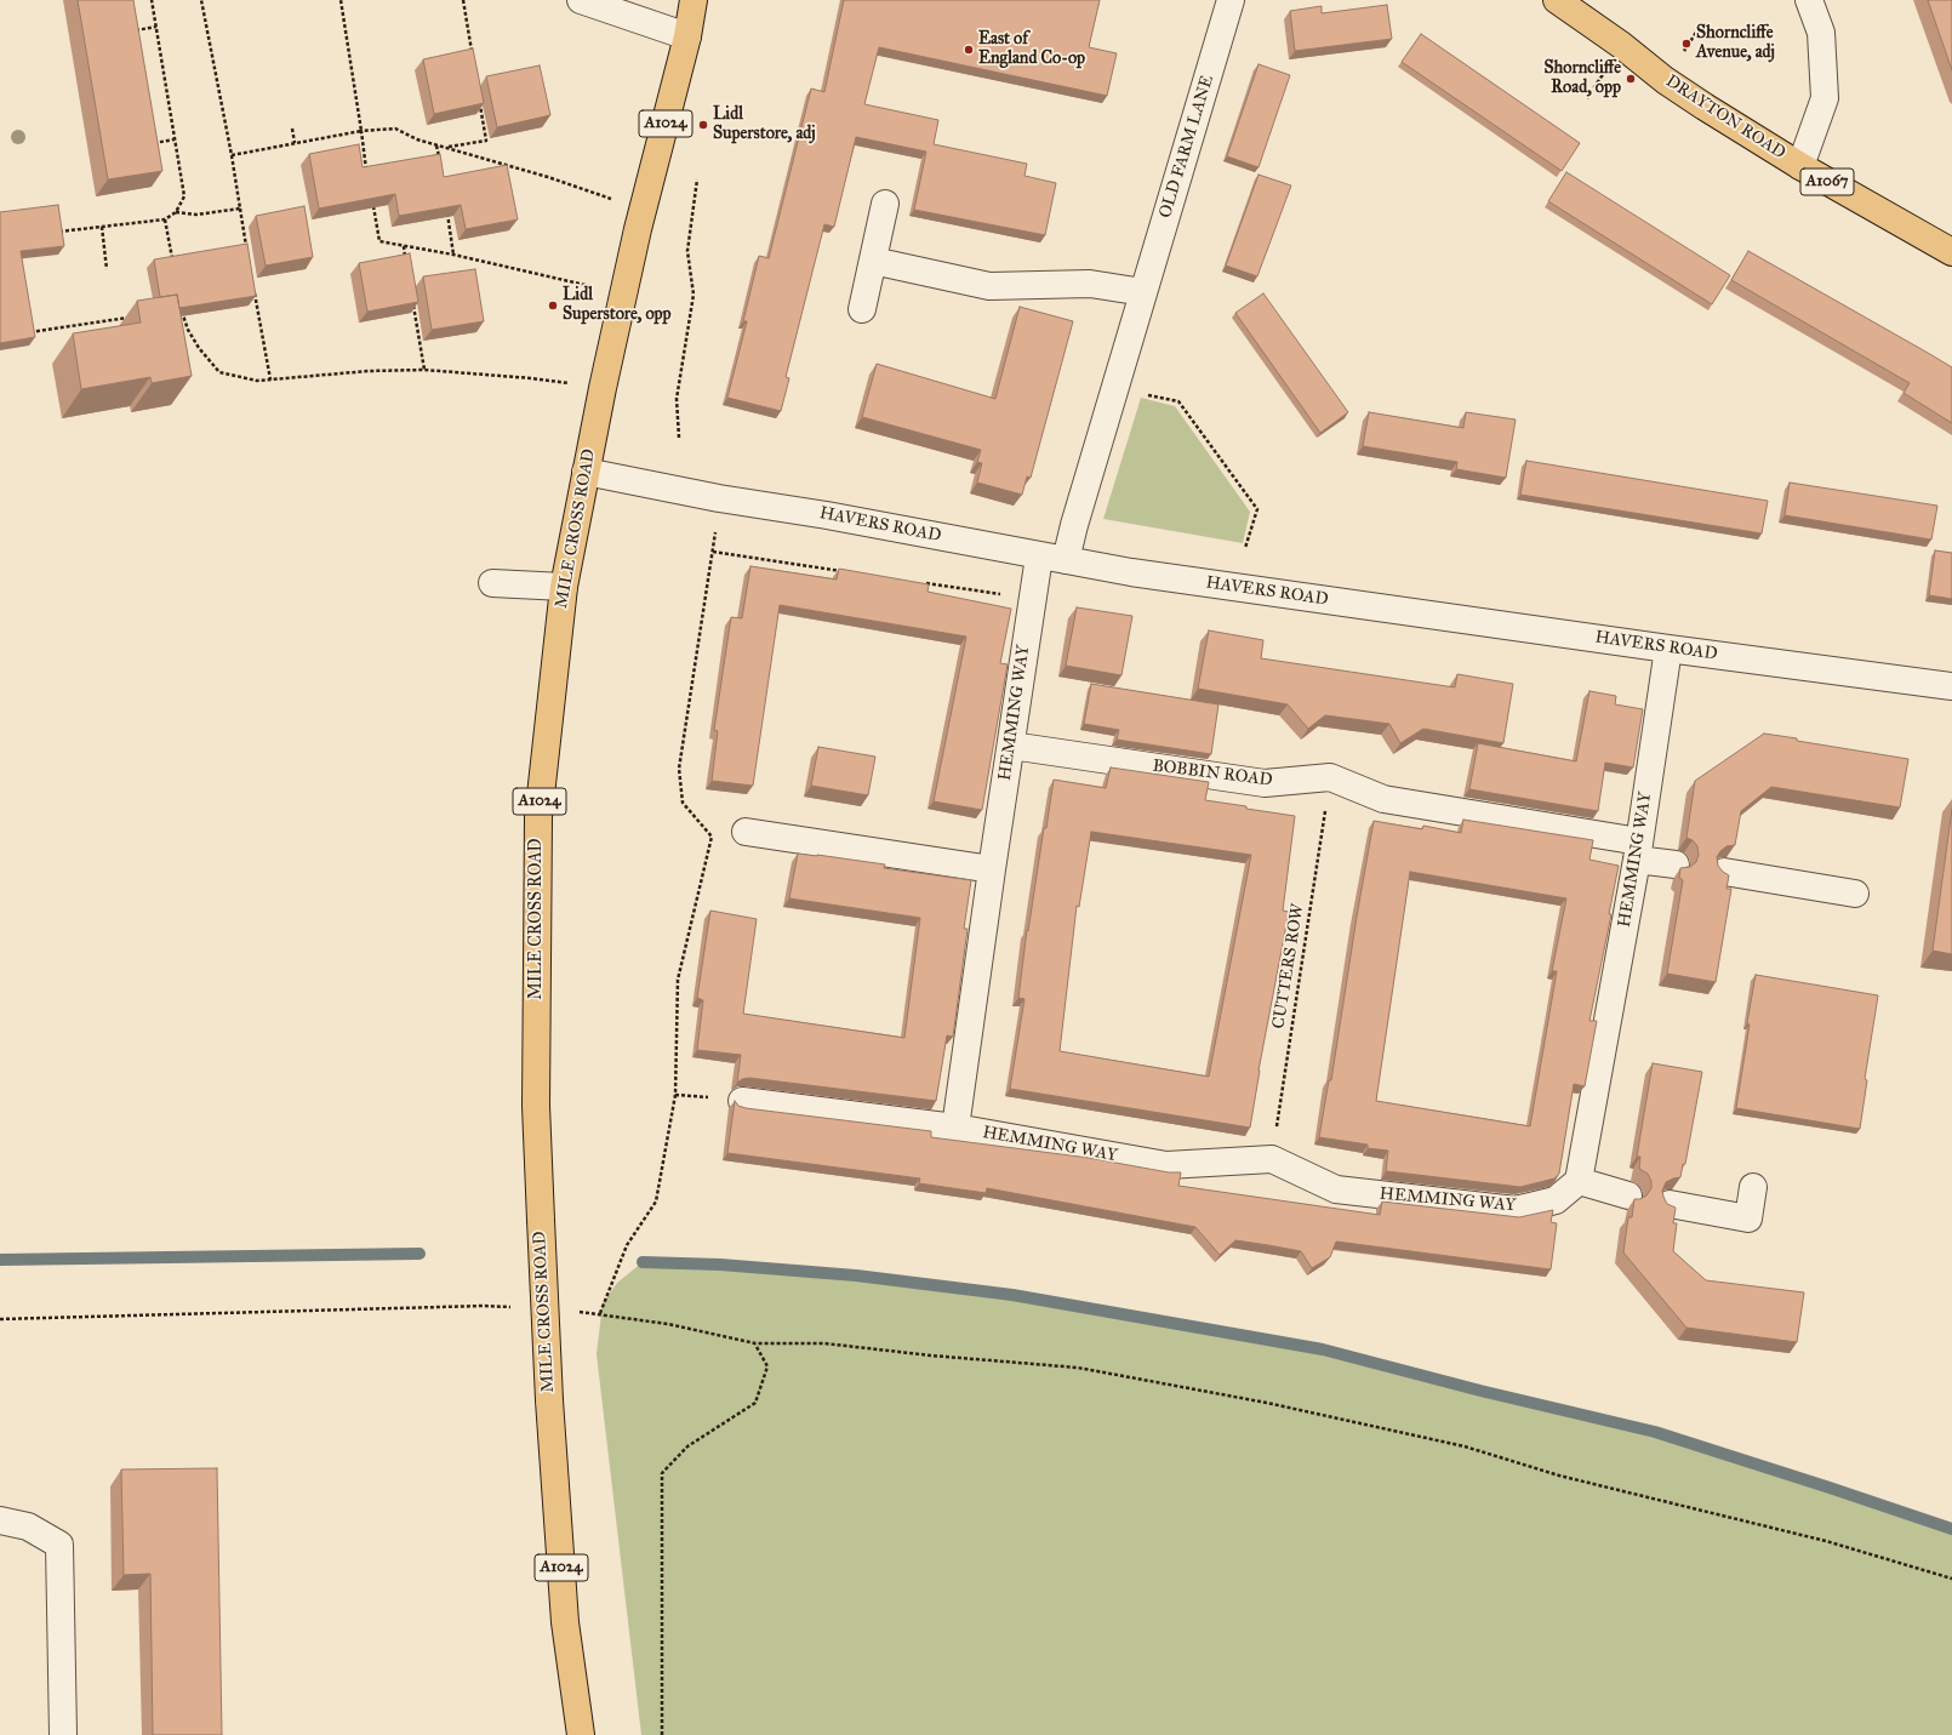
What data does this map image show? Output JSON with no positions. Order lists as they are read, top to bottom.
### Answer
{
  "streets": {
    "main road": [
      "DRAYTON ROAD",
      "A1024",
      "A1067",
      "MILE CROSS ROAD"
    ],
    "street": [
      "OLD FARM LANE",
      "HAVERS ROAD",
      "HEMMING WAY",
      "BOBBIN ROAD"
    ],
    "path": ["CUTTERS ROW"]
  },
  "crossings": [
    ["OLD FARM LANE", "HAVERS ROAD"],
    ["HAVERS ROAD", "MILE CROSS ROAD"],
    ["HAVERS ROAD", "HEMMING WAY"],
    ["HEMMING WAY", "BOBBIN ROAD"],
    ["HEMMING WAY", "CUTTERS ROW"],
    ["BOBBIN ROAD", "CUTTERS ROW"]
  ],
  "places": [
    "Shorncliffe Avenue, adj",
    "East of England Co-op",
    "Shorncliffe Road, opp",
    "Lidl Superstore, adj",
    "Lidl Superstore, opp"
  ]
}
